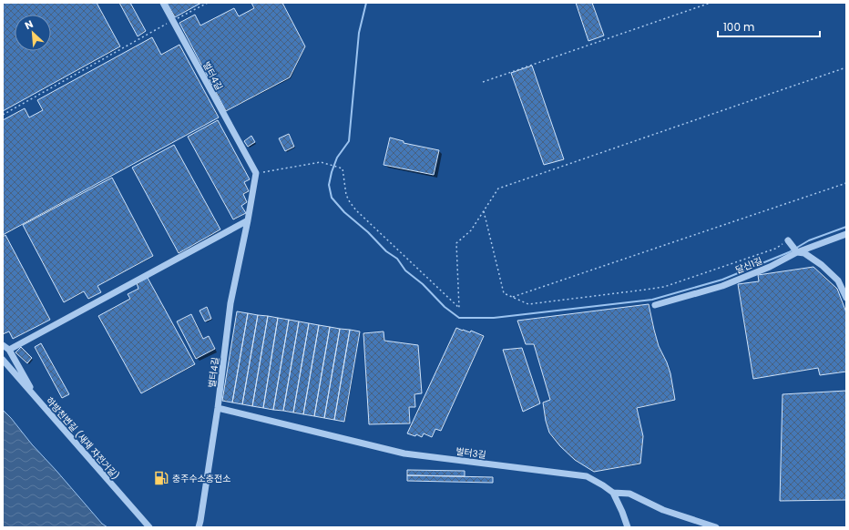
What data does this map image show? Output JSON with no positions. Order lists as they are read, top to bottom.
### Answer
{
  "streets": {
    "street": [
      "벌터4길",
      "달신1길",
      "하방천변길 (새재 자전거길)",
      "벌터3길"
    ]
  },
  "crossings": [
    ["벌터4길", "벌터3길"]
  ],
  "places": {
    "fuel station": ["충주수소충전소"]
  },
  "scale_bar": "100 m",
  "north": "top left"
}
